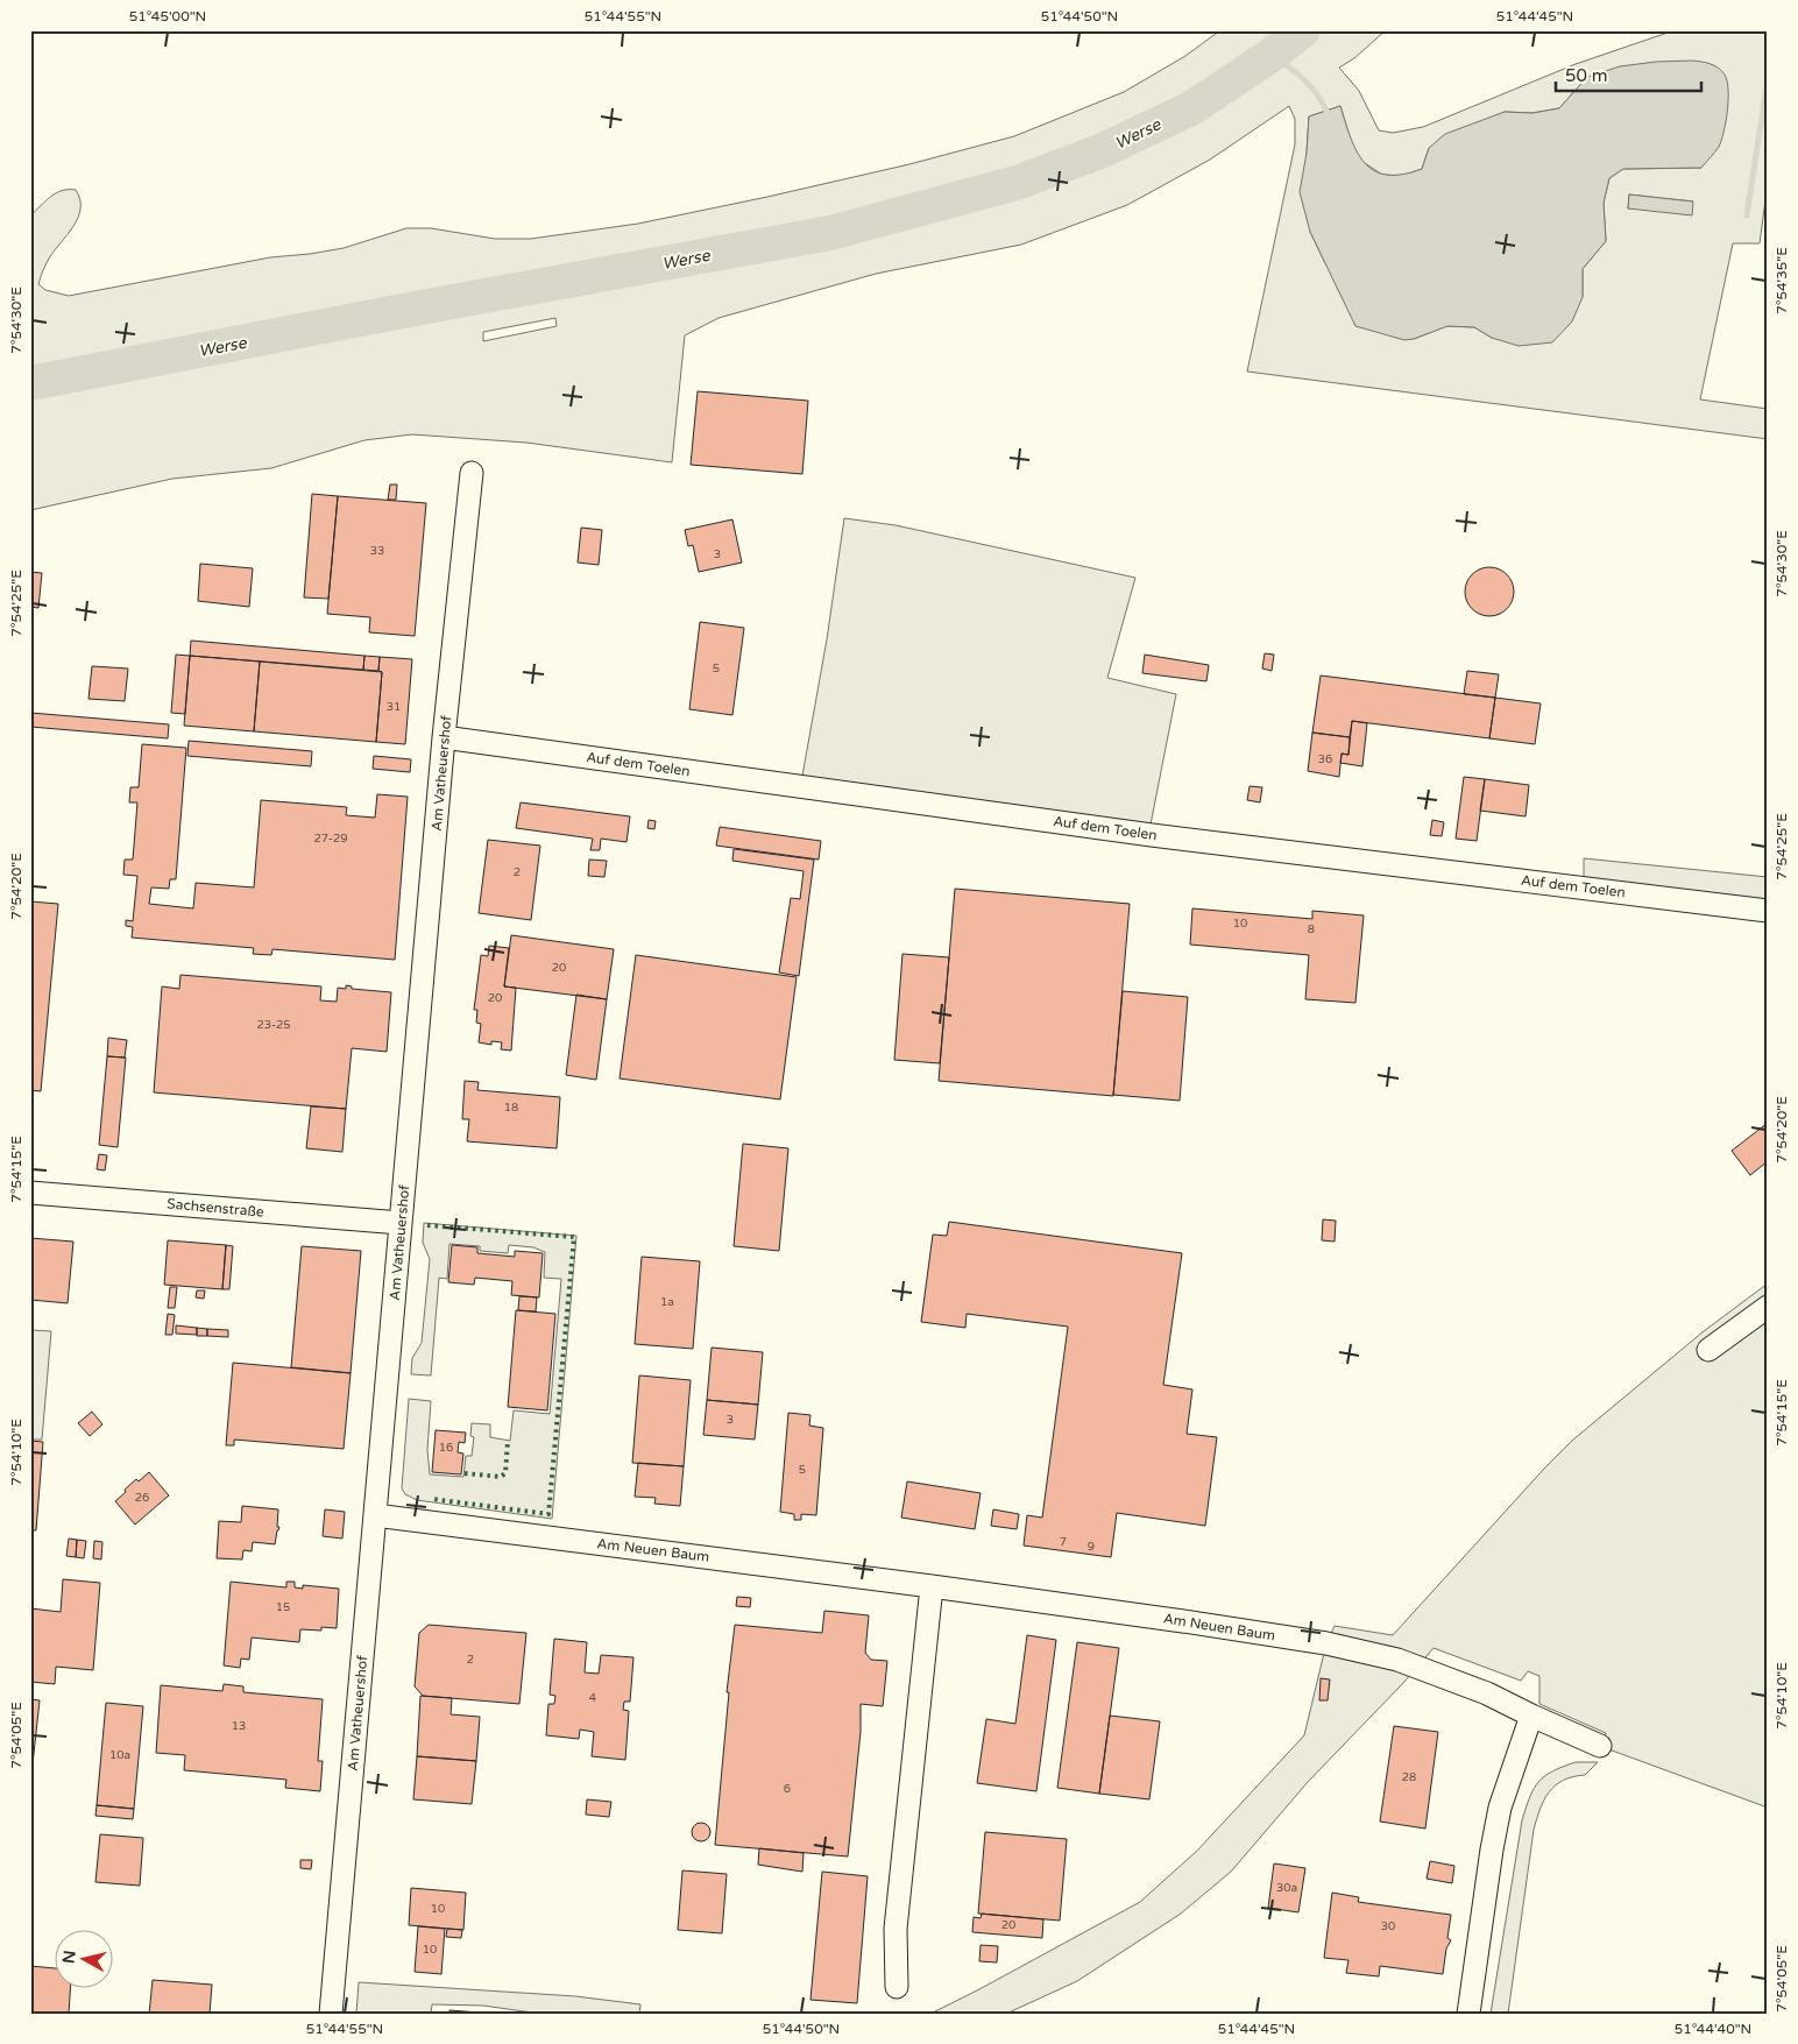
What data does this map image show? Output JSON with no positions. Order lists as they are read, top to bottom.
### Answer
{
  "streets": {
    "street": [
      "Auf dem Toelen",
      "Am Vatheuershof",
      "Sachsenstraße",
      "Am Neuen Baum"
    ]
  },
  "crossings": [
    ["Auf dem Toelen", "Am Vatheuershof"],
    ["Am Vatheuershof", "Sachsenstraße"],
    ["Am Vatheuershof", "Am Neuen Baum"]
  ],
  "water": ["Werse"],
  "house_numbers": [
    "33",
    "3",
    "5",
    "31",
    "36",
    "27-29",
    "2",
    "10",
    "8",
    "20",
    "20",
    "23-25",
    "18",
    "1a",
    "3",
    "16",
    "5",
    "26",
    "7",
    "9",
    "15",
    "2",
    "4",
    "13",
    "10a",
    "28",
    "6",
    "30a",
    "10",
    "20",
    "30",
    "10"
  ],
  "scale_bar": "50 m",
  "north": "left",
  "coordinates": [
    "51°45'00\"N",
    "51°44'55\"N",
    "51°44'50\"N",
    "51°44'45\"N",
    "7°54'35\"E",
    "7°54'30\"E",
    "7°54'25\"E",
    "7°54'20\"E",
    "7°54'15\"E",
    "7°54'10\"E",
    "7°54'05\"E",
    "51°44'40\"N"
  ]
}
